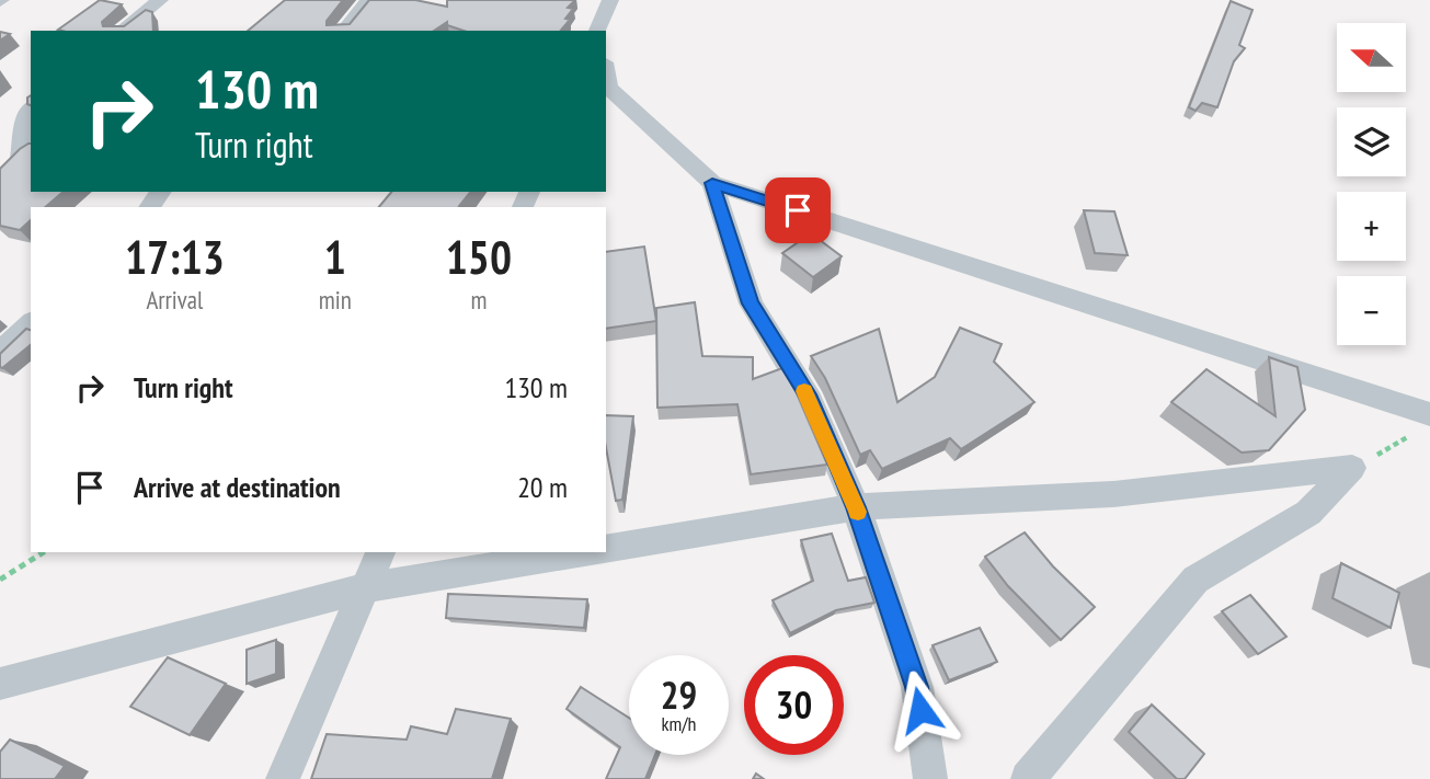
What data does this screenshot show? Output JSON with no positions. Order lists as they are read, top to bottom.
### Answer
{
  "north": "left",
  "page": {
    "map_buttons": ["+", "−"],
    "turn": ["130 m", "Turn right"],
    "eta": [
      "17:13",
      "Arrival",
      "1",
      "min",
      "150",
      "m"
    ],
    "list": [
      {
        "name": "Turn right",
        "value": "130 m"
      },
      {
        "name": "Arrive at destination",
        "value": "20 m"
      }
    ],
    "speed": "29 km/h",
    "limit": "30"
  }
}
